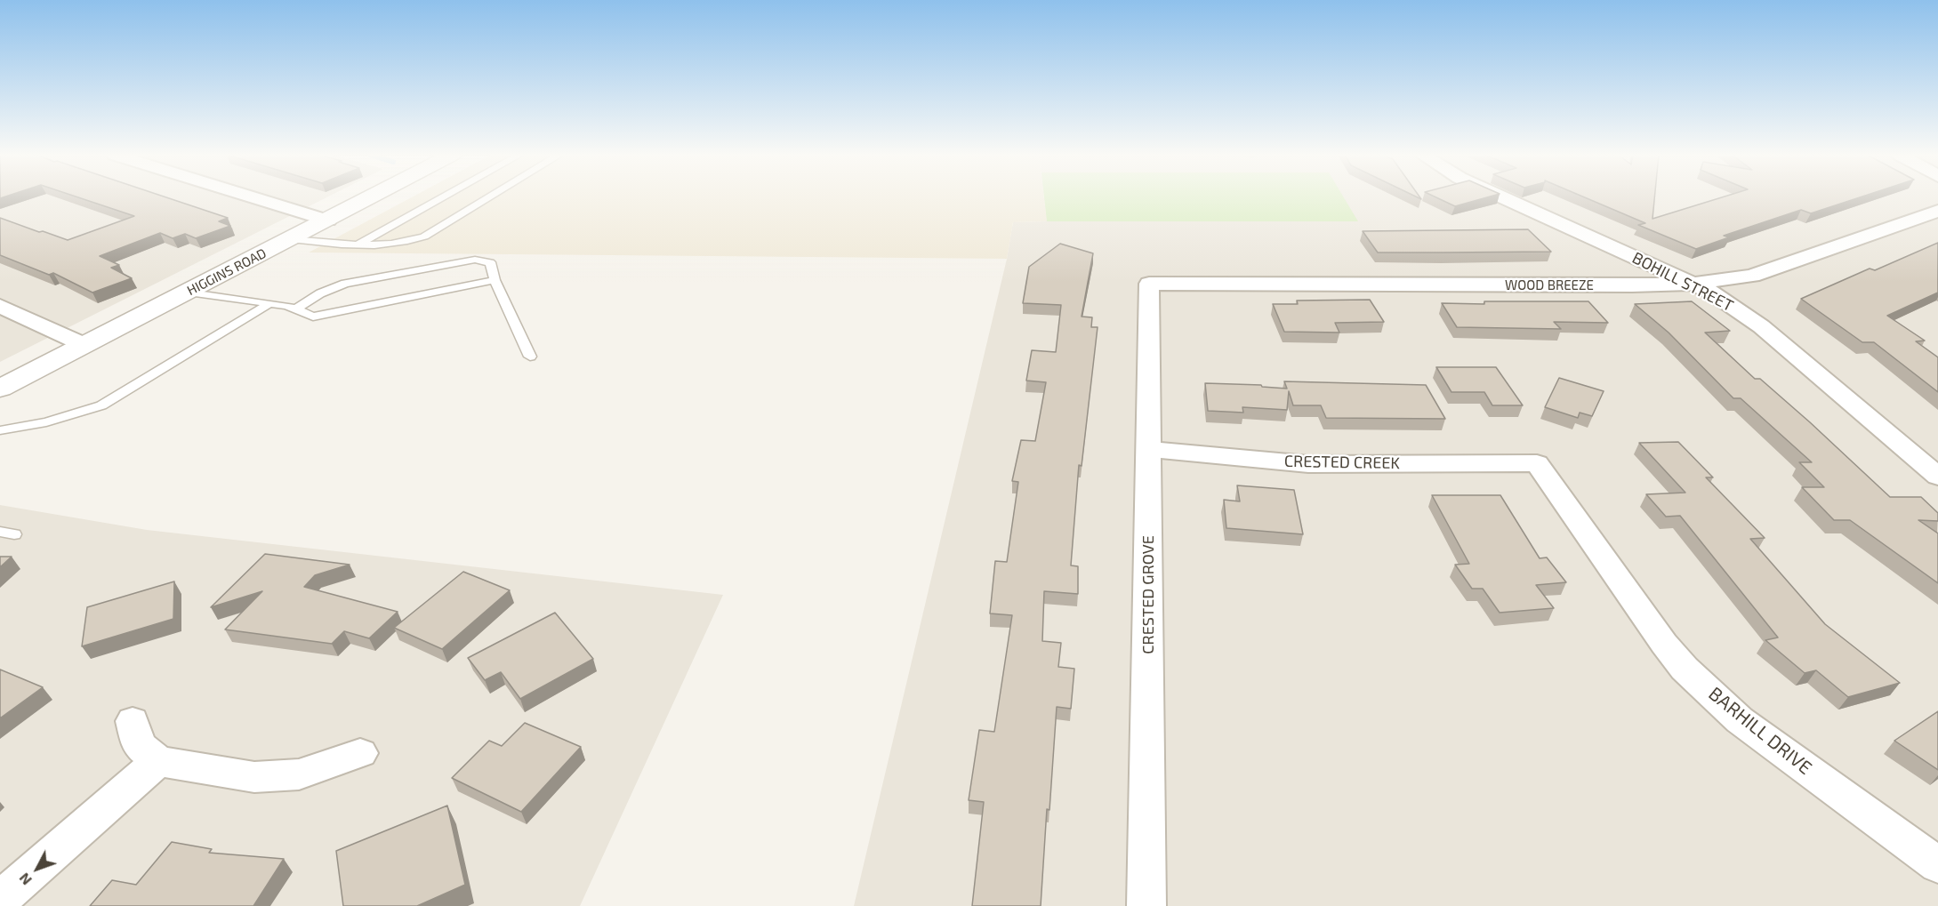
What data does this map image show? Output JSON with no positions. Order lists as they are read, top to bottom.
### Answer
{
  "streets": {
    "street": [
      "HIGGINS ROAD",
      "BOHILL STREET",
      "WOOD BREEZE",
      "CRESTED CREEK",
      "CRESTED GROVE",
      "BARHILL DRIVE"
    ]
  },
  "crossings": [
    ["BOHILL STREET", "WOOD BREEZE"],
    ["WOOD BREEZE", "CRESTED GROVE"],
    ["CRESTED CREEK", "CRESTED GROVE"],
    ["CRESTED CREEK", "BARHILL DRIVE"]
  ],
  "north": "bottom left"
}
